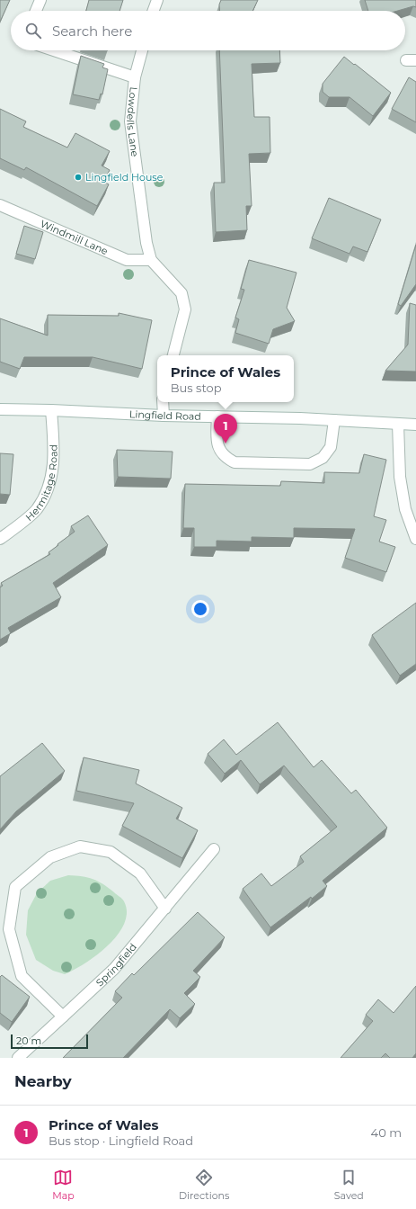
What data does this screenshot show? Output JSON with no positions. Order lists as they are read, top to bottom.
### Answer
{
  "streets": {
    "street": [
      "Lowdells Lane",
      "Windmill Lane",
      "Lingfield Road",
      "Hermitage Road",
      "Springfield"
    ]
  },
  "crossings": [
    ["Lowdells Lane", "Windmill Lane"],
    ["Lingfield Road", "Hermitage Road"]
  ],
  "places": ["Lingfield House"],
  "scale_bar": "20 m",
  "page": {
    "search": "Search here",
    "popup": ["Prince of Wales", "Bus stop"],
    "pins": "1",
    "scale": "20 m",
    "heading": "Nearby",
    "list": [
      {
        "mark": "1",
        "name": "Prince of Wales",
        "note": "Bus stop · Lingfield Road",
        "value": "40 m"
      }
    ],
    "nav": ["Map", "Directions", "Saved"]
  }
}
